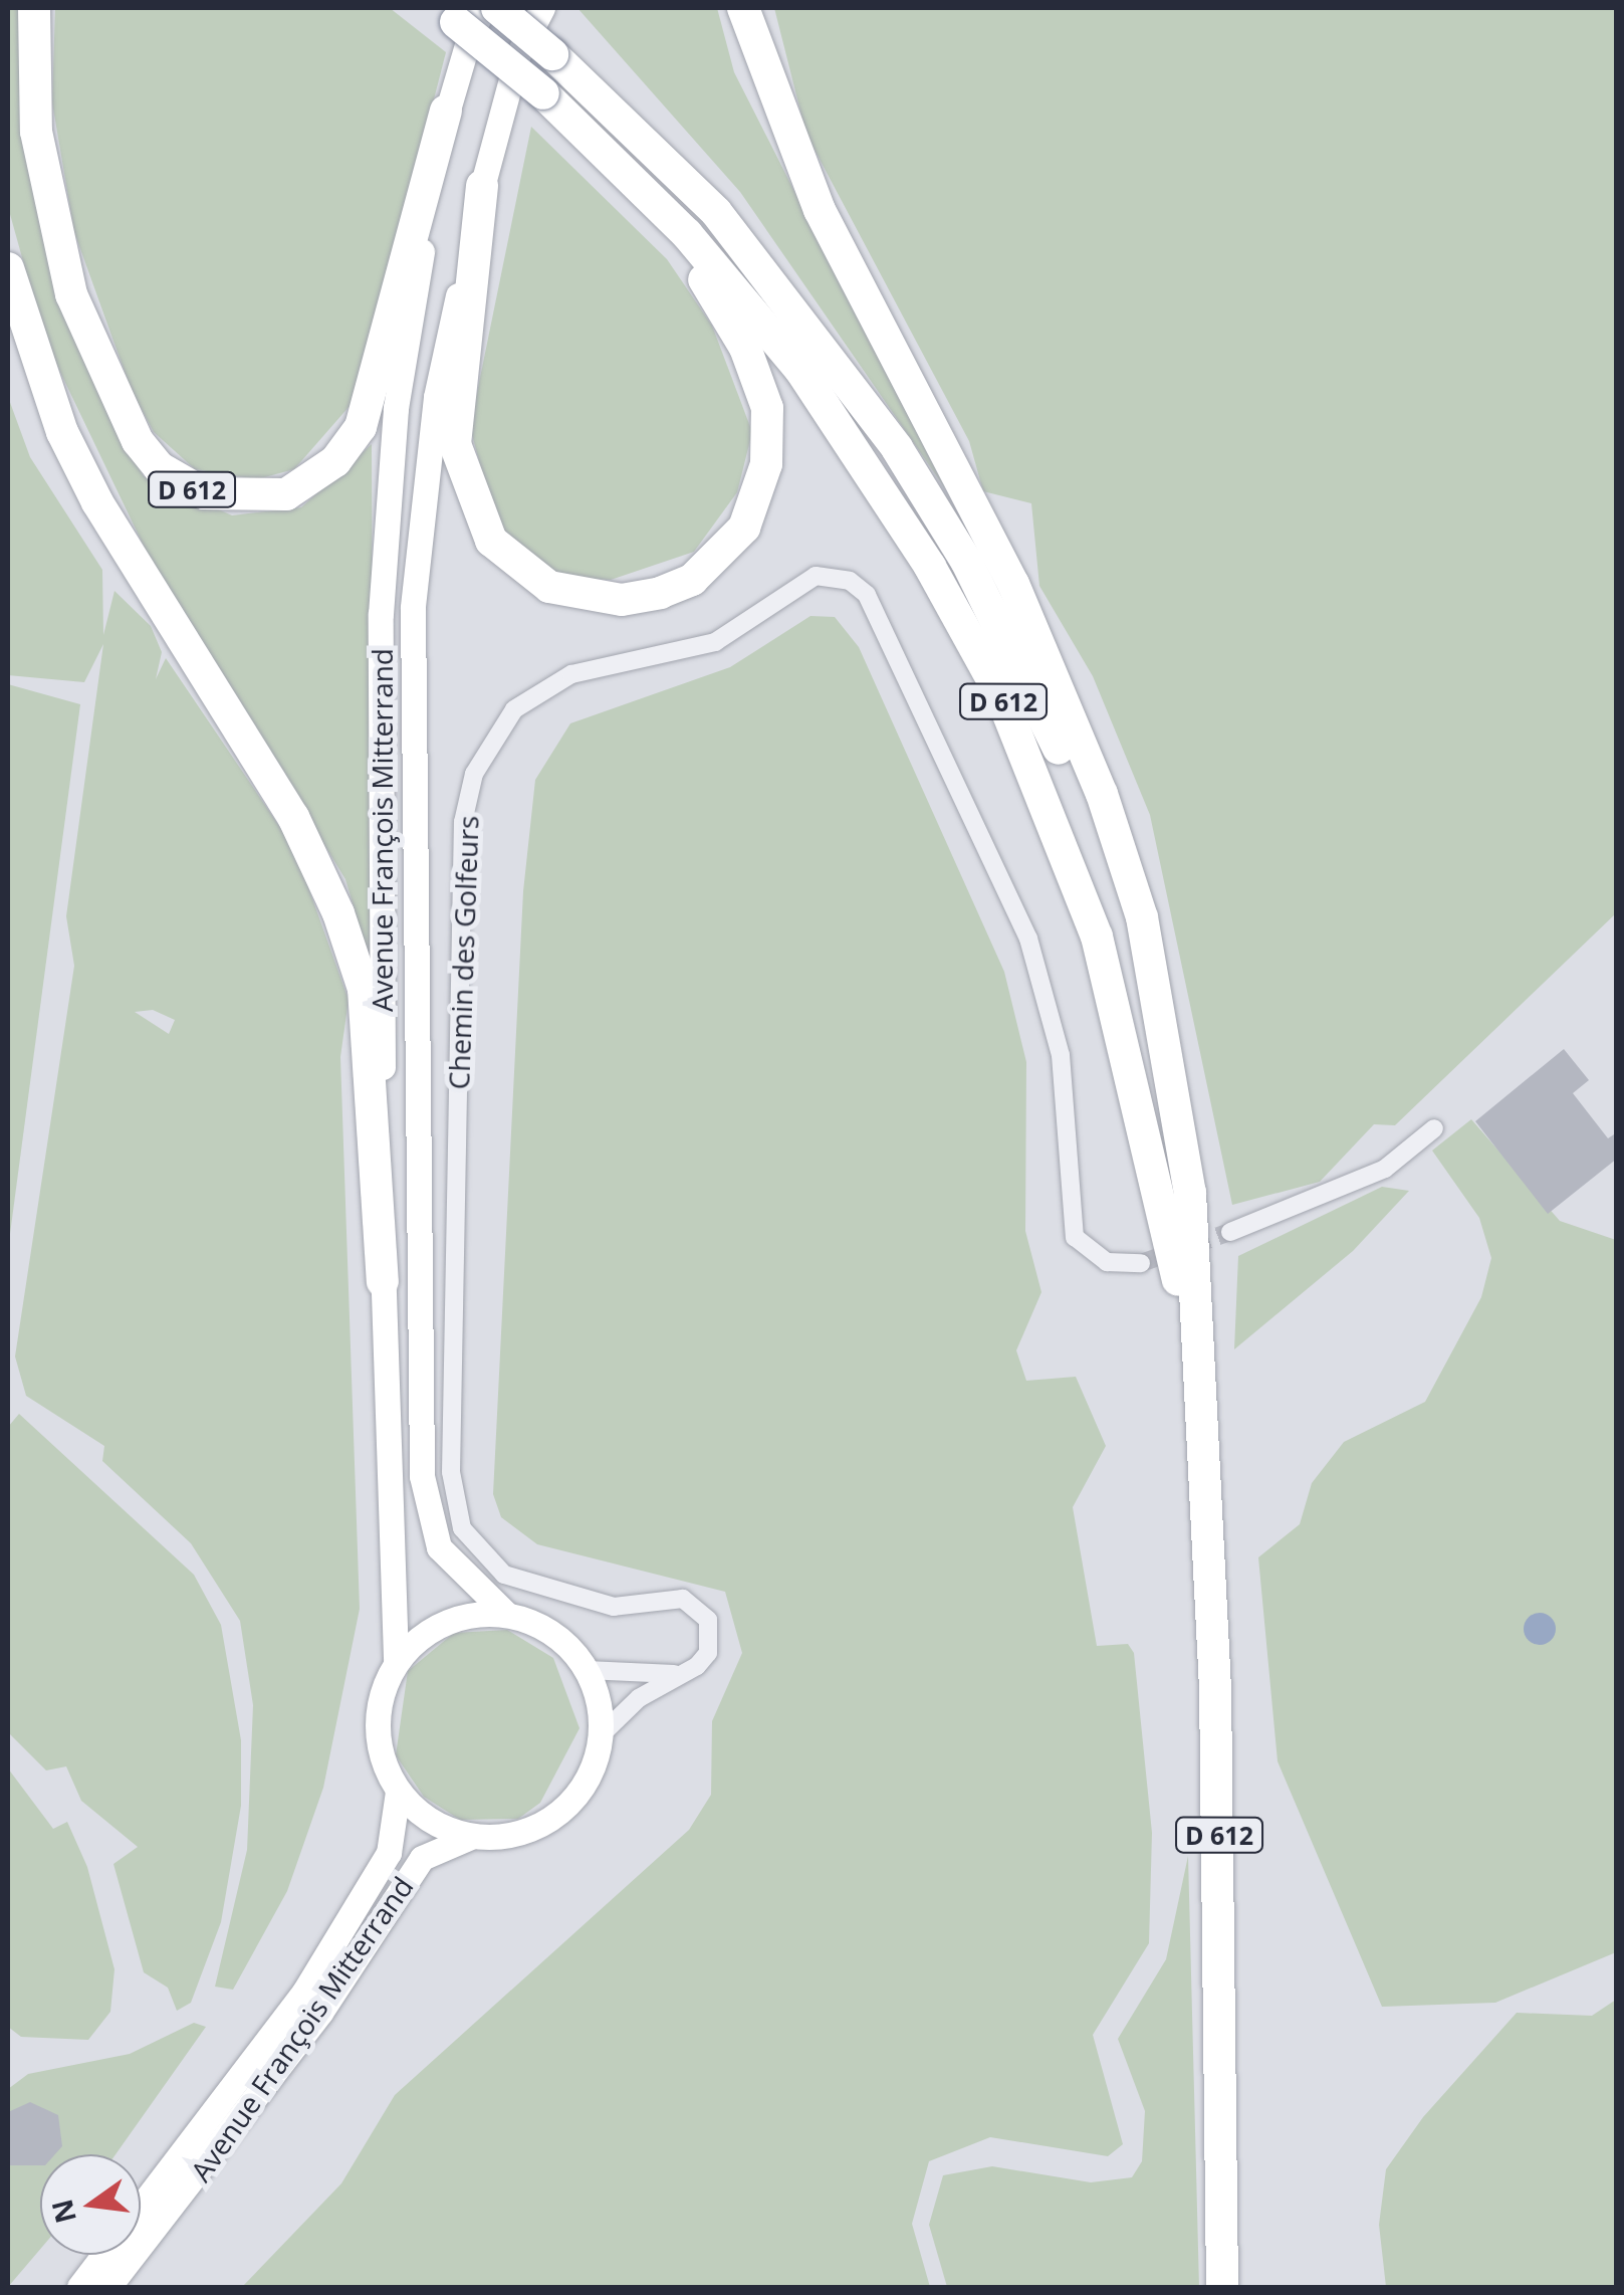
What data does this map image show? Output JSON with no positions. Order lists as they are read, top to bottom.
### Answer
{
  "streets": {
    "highway": ["D 612"],
    "main road": ["Avenue François Mitterrand"],
    "street": ["Chemin des Golfeurs"]
  },
  "crossings": [
    ["D 612", "Avenue François Mitterrand"],
    ["Avenue François Mitterrand", "Chemin des Golfeurs"]
  ],
  "north": "left"
}
